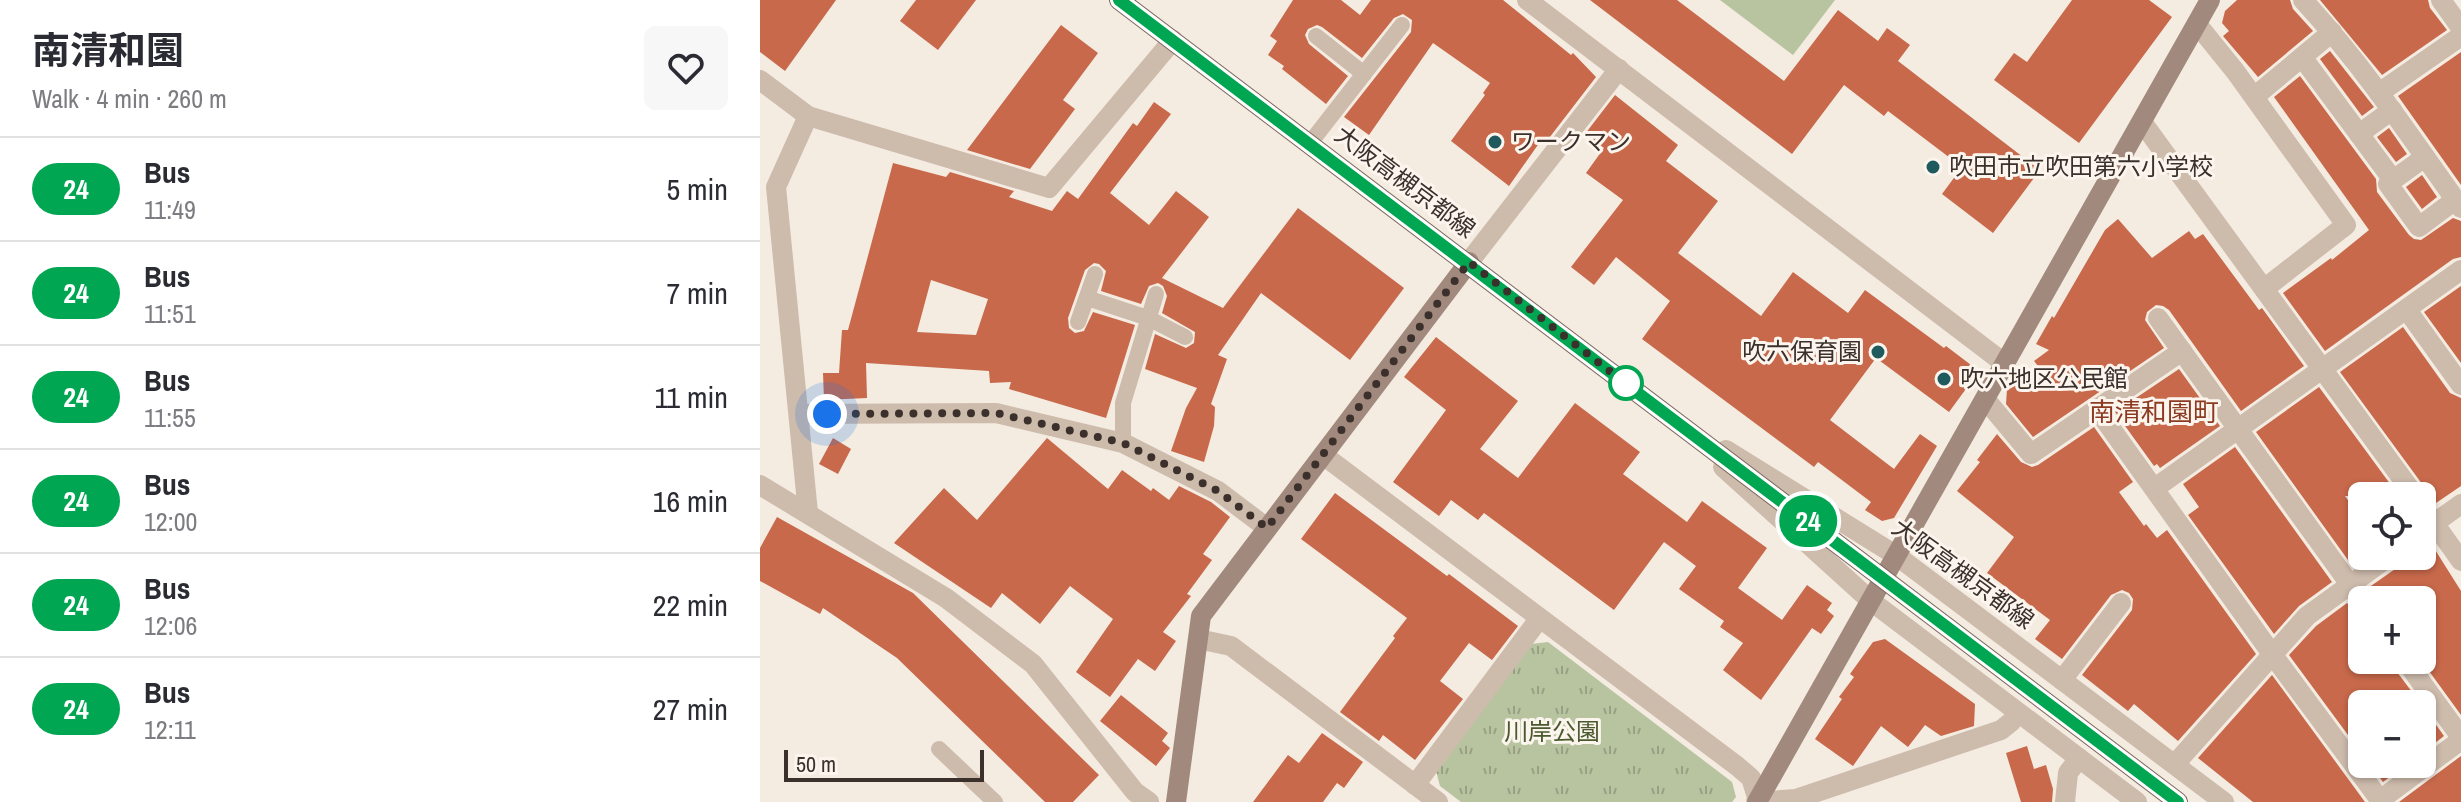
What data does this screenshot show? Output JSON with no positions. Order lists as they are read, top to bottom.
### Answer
{
  "streets": {
    "main road": ["大阪高槻京都線"]
  },
  "districts": ["南清和園町"],
  "parks": ["川岸公園"],
  "places": [
    "ワークマン",
    "吹田市立吹田第六小学校",
    "吹六保育園",
    "吹六地区公民館"
  ],
  "lines": ["bus line 24"],
  "scale_bar": "50 m",
  "page": {
    "heading": ["南清和園", "Walk · 4 min · 260 m"],
    "on_map": "24",
    "list": [
      {
        "mark": "24",
        "name": "Bus",
        "note": "11:49",
        "value": "5 min"
      },
      {
        "mark": "24",
        "name": "Bus",
        "note": "11:51",
        "value": "7 min"
      },
      {
        "mark": "24",
        "name": "Bus",
        "note": "11:55",
        "value": "11 min"
      },
      {
        "mark": "24",
        "name": "Bus",
        "note": "12:00",
        "value": "16 min"
      },
      {
        "mark": "24",
        "name": "Bus",
        "note": "12:06",
        "value": "22 min"
      },
      {
        "mark": "24",
        "name": "Bus",
        "note": "12:11",
        "value": "27 min"
      }
    ],
    "map_buttons": ["+", "−"],
    "scale": "50 m"
  }
}
